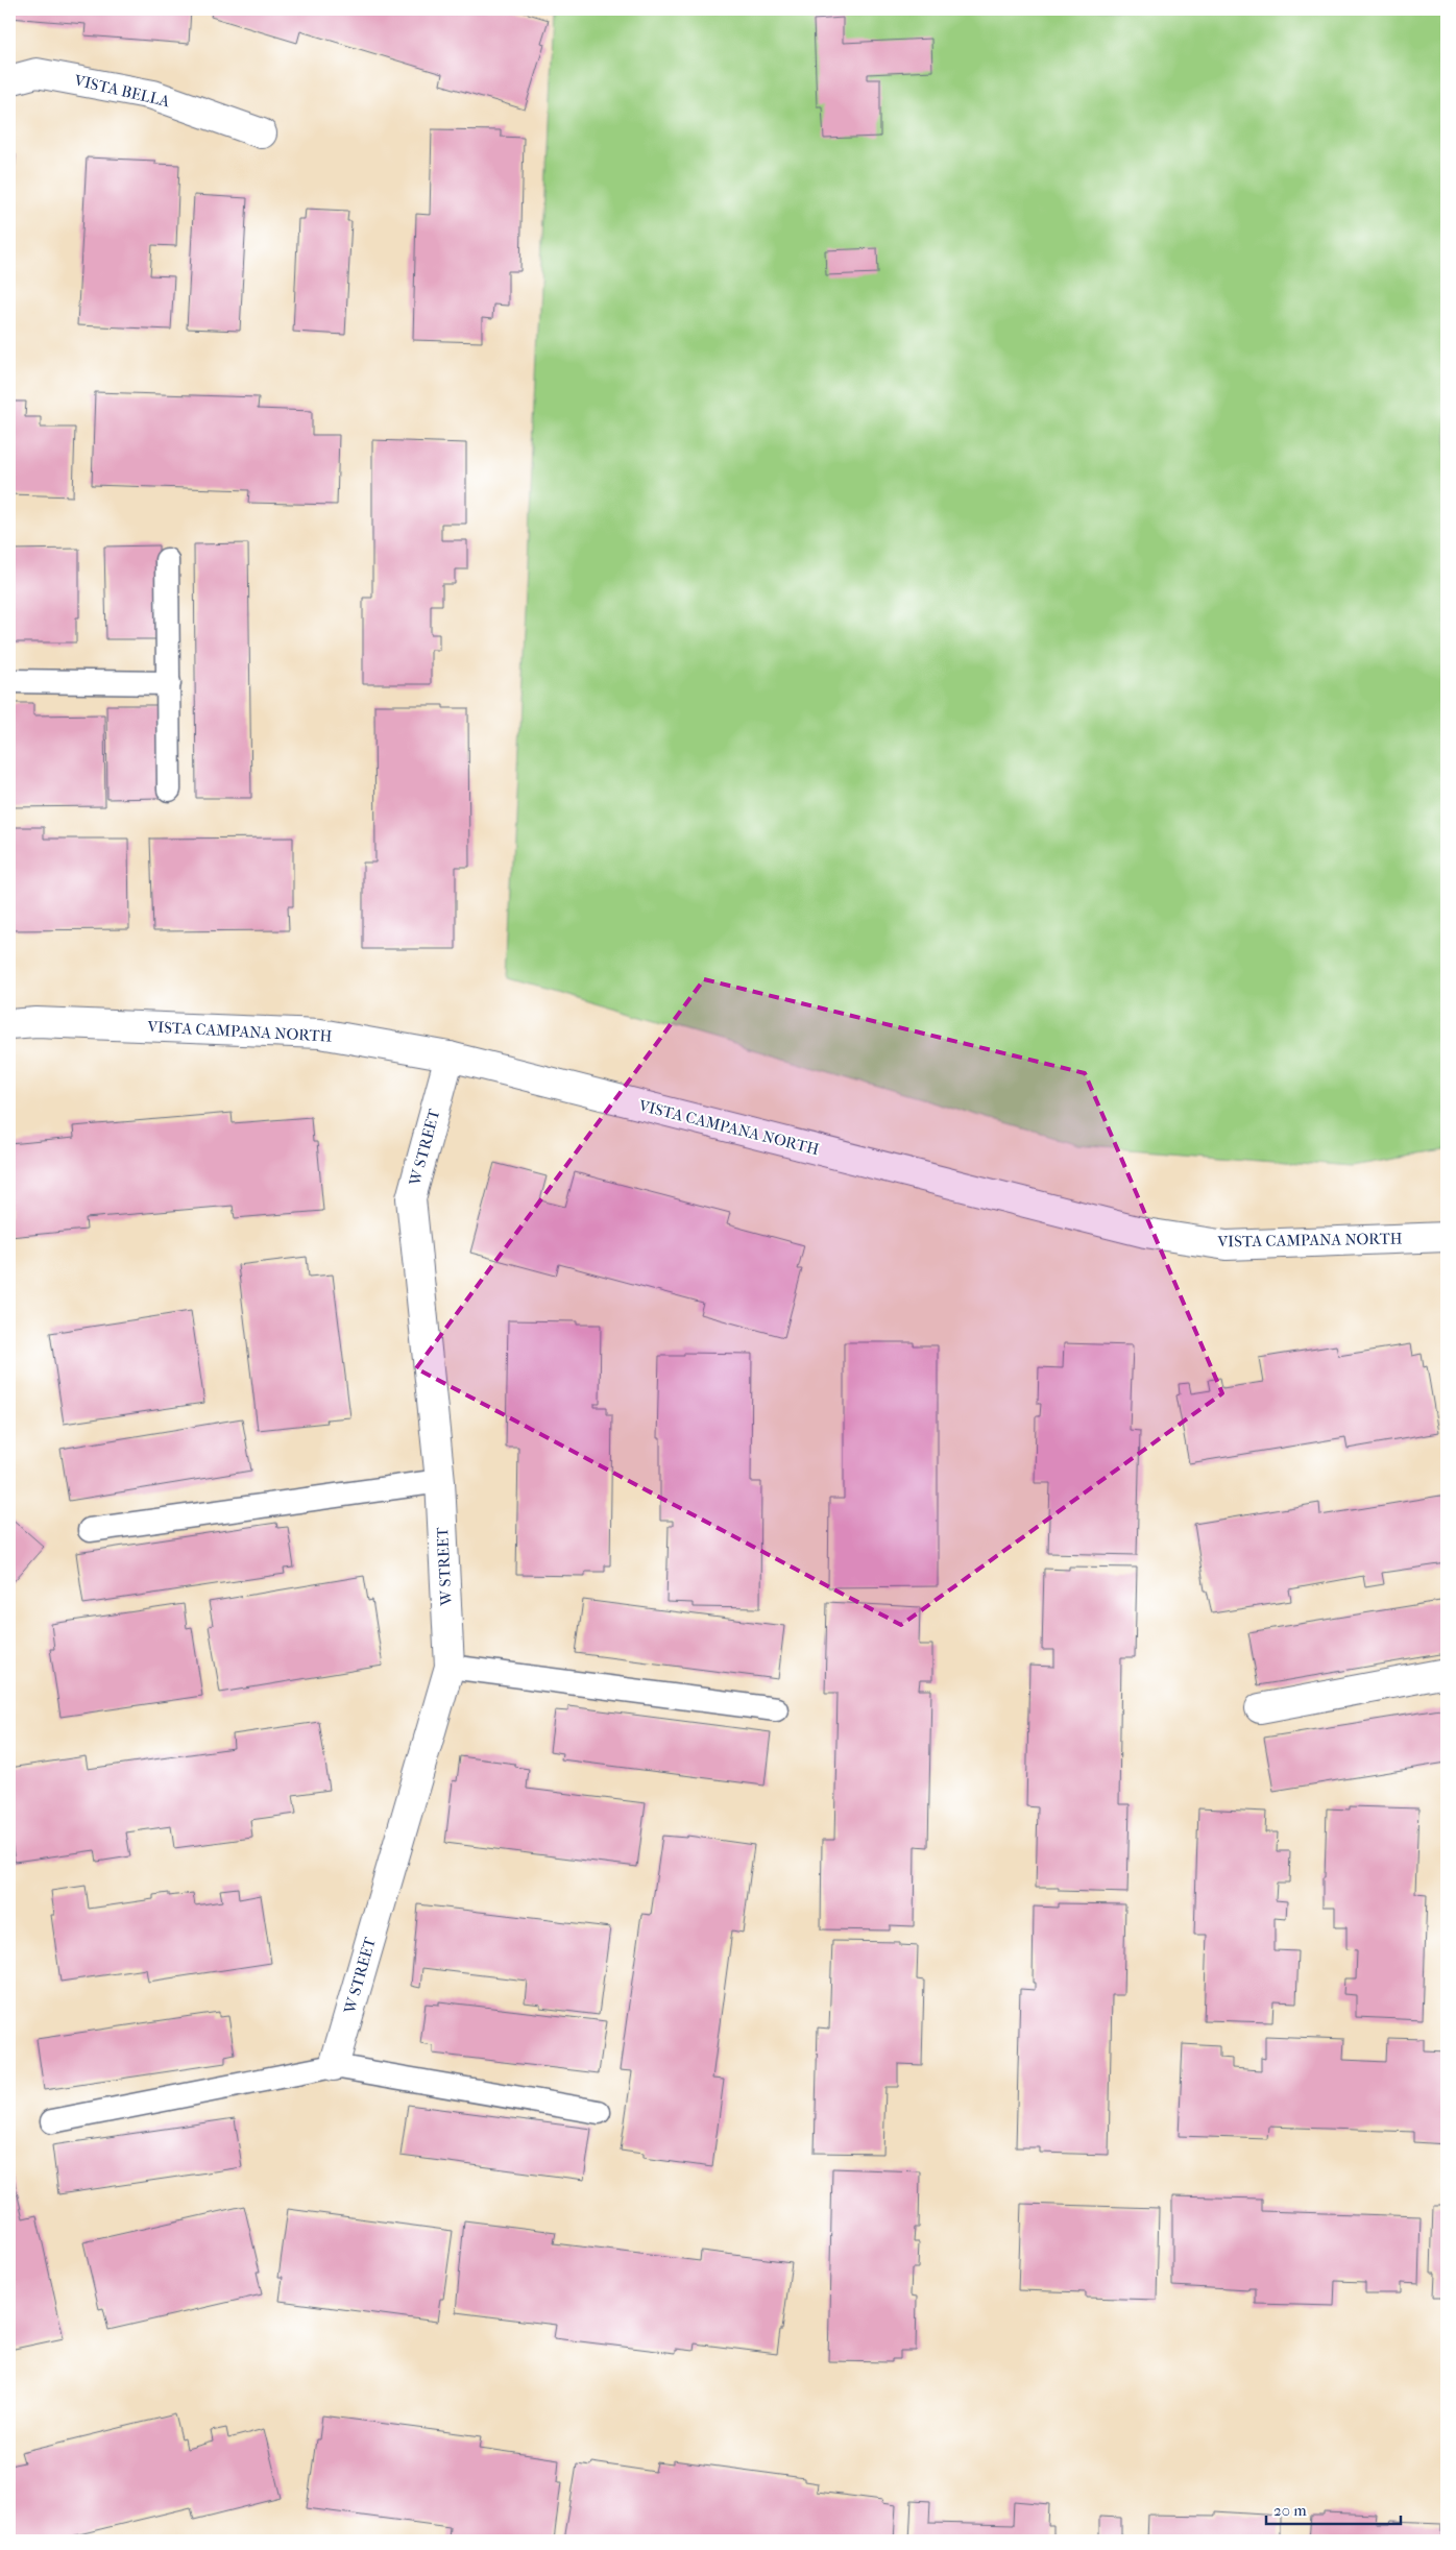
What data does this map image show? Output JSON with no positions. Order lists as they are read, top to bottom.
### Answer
{
  "streets": {
    "street": ["VISTA BELLA", "VISTA CAMPANA NORTH", "W STREET"]
  },
  "crossings": [
    ["VISTA CAMPANA NORTH", "W STREET"]
  ],
  "scale_bar": "20 m"
}
